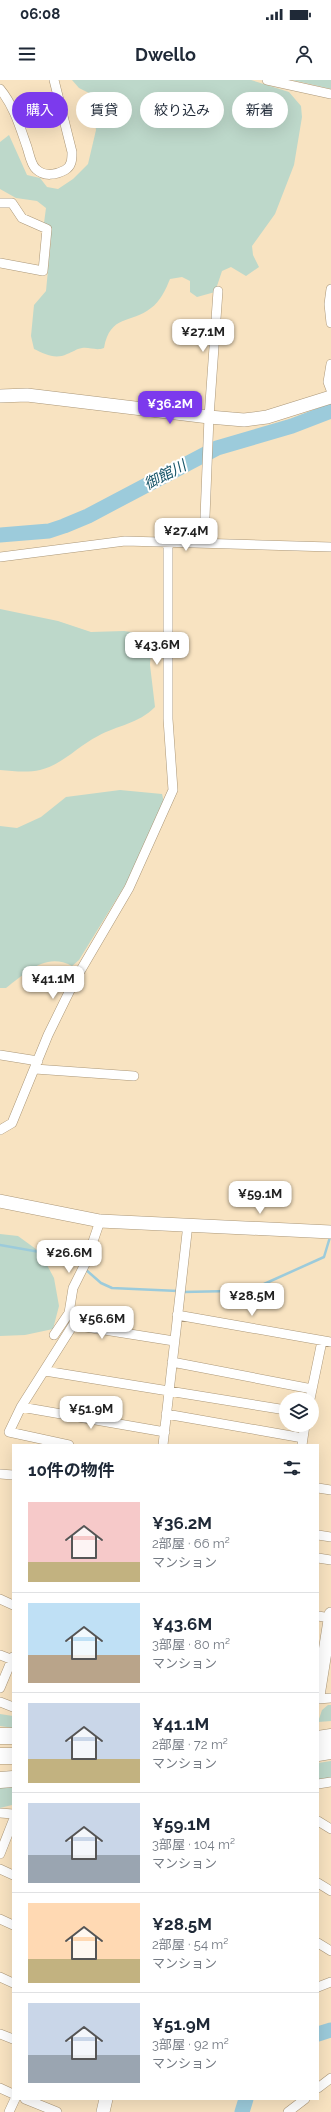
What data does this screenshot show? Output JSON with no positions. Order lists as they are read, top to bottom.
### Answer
{
  "water": ["御館川"],
  "page": {
    "status": "06:08",
    "header": "Dwello",
    "chip": [
      "購入",
      "賃貸",
      "絞り込み",
      "新着"
    ],
    "price": [
      "¥27.1M",
      "¥36.2M",
      "¥27.4M",
      "¥43.6M",
      "¥41.1M",
      "¥59.1M",
      "¥26.6M",
      "¥28.5M",
      "¥56.6M",
      "¥51.9M"
    ],
    "heading": "10件の物件",
    "list": [
      {
        "name": "¥36.2M",
        "note": "2部屋 · 66 m² · マンション"
      },
      {
        "name": "¥43.6M",
        "note": "3部屋 · 80 m² · マンション"
      },
      {
        "name": "¥41.1M",
        "note": "2部屋 · 72 m² · マンション"
      },
      {
        "name": "¥59.1M",
        "note": "3部屋 · 104 m² · マンション"
      },
      {
        "name": "¥28.5M",
        "note": "2部屋 · 54 m² · マンション"
      },
      {
        "name": "¥51.9M",
        "note": "3部屋 · 92 m² · マンション"
      }
    ]
  }
}
